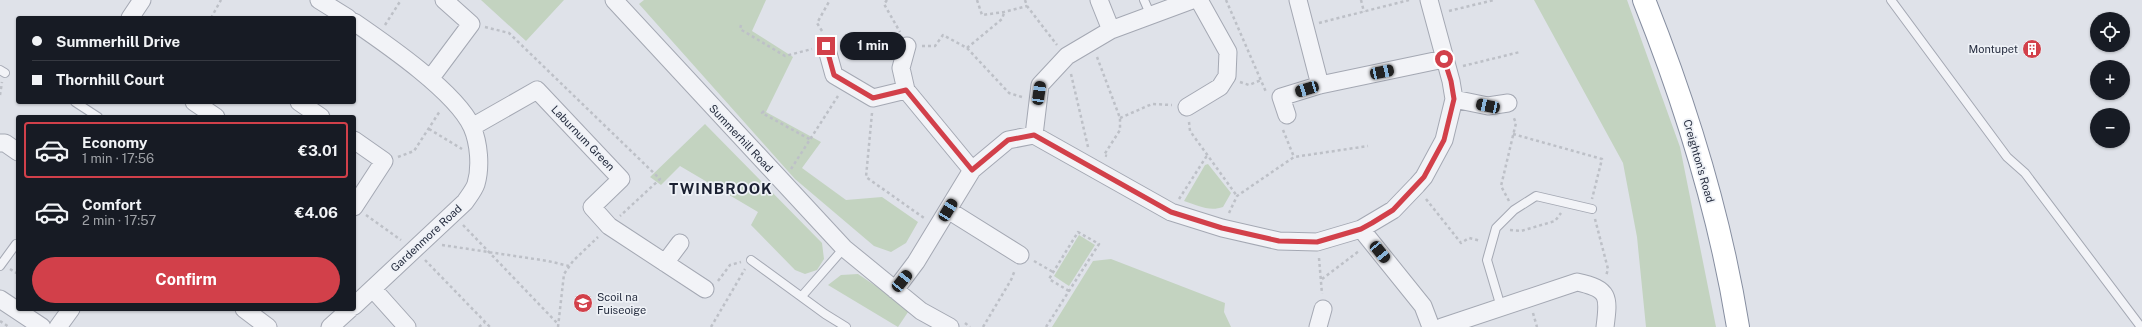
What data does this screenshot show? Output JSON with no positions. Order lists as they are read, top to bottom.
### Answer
{
  "streets": {
    "highway": ["Creighton's Road"],
    "street": ["Laburnum Green", "Summerhill Road", "Gardenmore Road"]
  },
  "crossings": [
    ["Laburnum Green", "Gardenmore Road"]
  ],
  "districts": ["TWINBROOK"],
  "places": {
    "building": ["Montupet"],
    "school or university": ["Scoil na Fuiseoige"]
  },
  "page": {
    "map_buttons": ["+", "−"],
    "banner": ["Summerhill Drive", "Thornhill Court"],
    "bubble": "1 min",
    "list": [
      {
        "name": "Economy",
        "note": "1 min · 17:56",
        "value": "€3.01"
      },
      {
        "name": "Comfort",
        "note": "2 min · 17:57",
        "value": "€4.06"
      }
    ],
    "buttons": "Confirm"
  }
}
